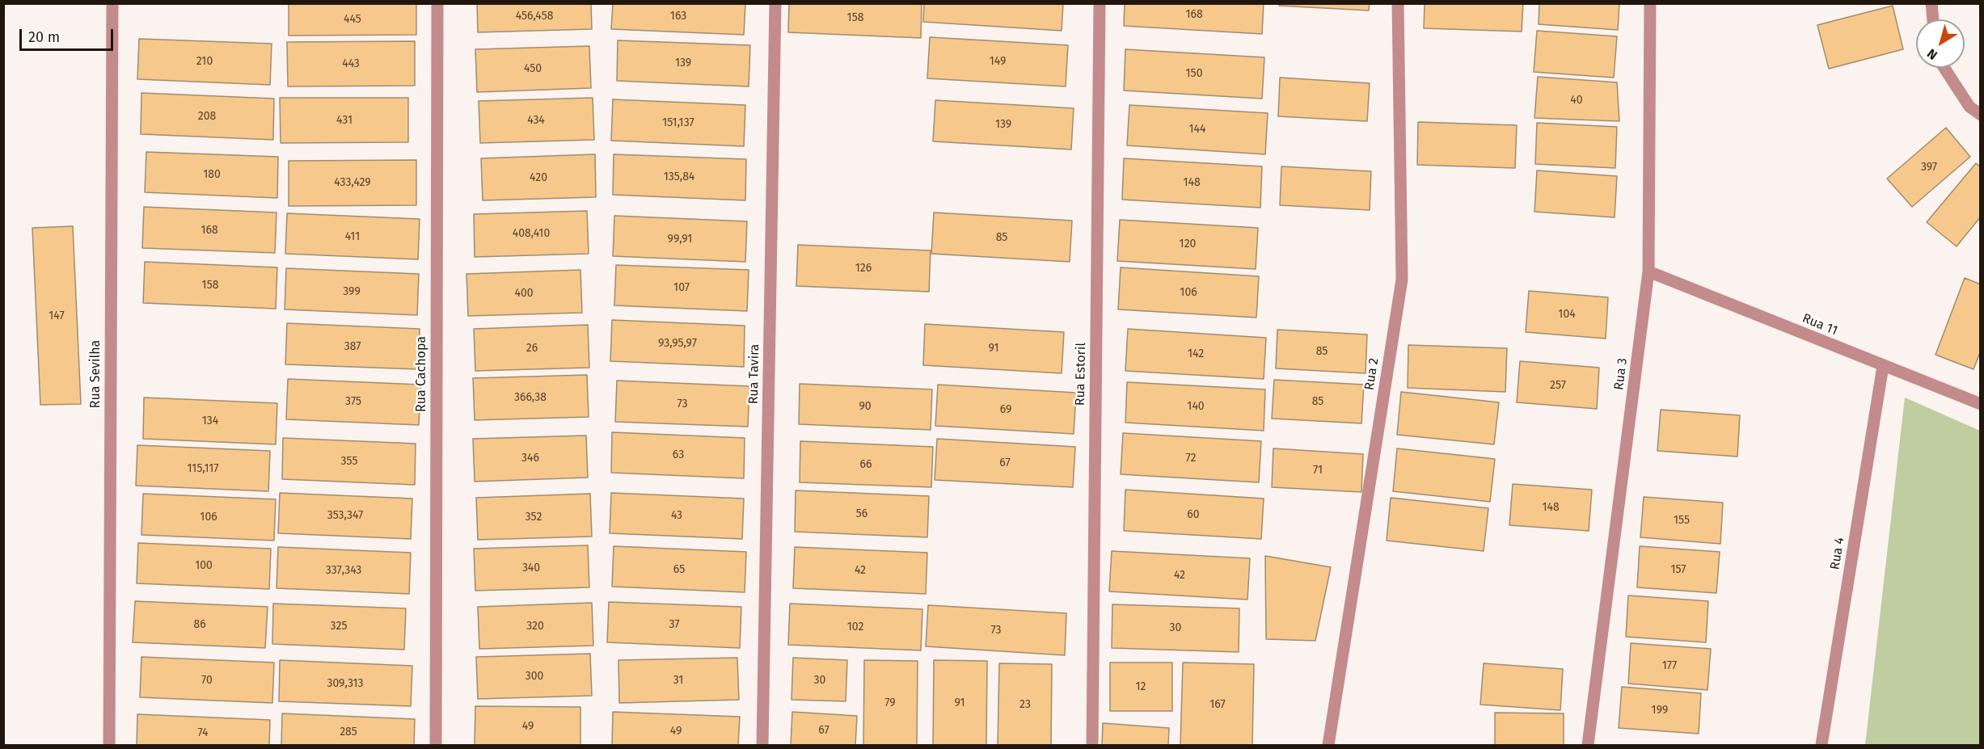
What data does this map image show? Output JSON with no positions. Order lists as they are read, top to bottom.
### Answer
{
  "streets": {
    "street": [
      "Rua 11",
      "Rua Sevilha",
      "Rua Cachopa",
      "Rua Tavira",
      "Rua Estoril",
      "Rua 2",
      "Rua 3",
      "Rua 4"
    ]
  },
  "crossings": [
    ["Rua 11", "Rua 3"],
    ["Rua 11", "Rua 4"]
  ],
  "house_numbers": [
    "168",
    "456,458",
    "163",
    "158",
    "445",
    "210",
    "149",
    "139",
    "443",
    "450",
    "150",
    "40",
    "208",
    "431",
    "434",
    "151,137",
    "139",
    "144",
    "397",
    "180",
    "135,84",
    "420",
    "433,429",
    "148",
    "168",
    "408,410",
    "411",
    "85",
    "99,91",
    "120",
    "126",
    "158",
    "107",
    "399",
    "106",
    "400",
    "104",
    "147",
    "93,95,97",
    "387",
    "26",
    "91",
    "85",
    "142",
    "257",
    "366,38",
    "375",
    "85",
    "73",
    "90",
    "140",
    "69",
    "134",
    "63",
    "346",
    "72",
    "355",
    "67",
    "66",
    "115,117",
    "71",
    "148",
    "56",
    "60",
    "353,347",
    "43",
    "106",
    "352",
    "155",
    "100",
    "340",
    "65",
    "157",
    "337,343",
    "42",
    "42",
    "86",
    "37",
    "325",
    "320",
    "102",
    "30",
    "73",
    "177",
    "300",
    "70",
    "31",
    "30",
    "309,313",
    "12",
    "79",
    "91",
    "23",
    "167",
    "199",
    "49",
    "67",
    "49",
    "285",
    "74"
  ],
  "scale_bar": "20 m",
  "north": "bottom left"
}
